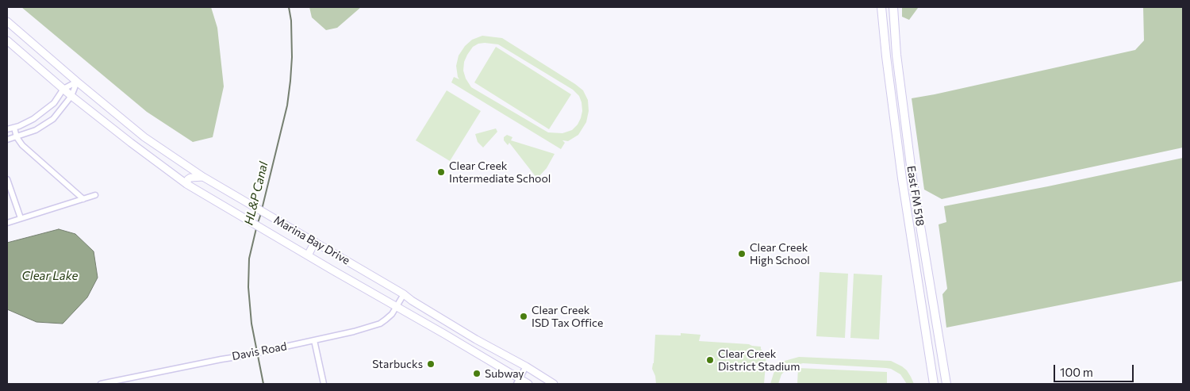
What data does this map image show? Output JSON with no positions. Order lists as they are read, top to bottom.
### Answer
{
  "streets": {
    "main road": ["East FM 518", "Marina Bay Drive"],
    "street": ["Davis Road"]
  },
  "crossings": [
    ["Marina Bay Drive", "Davis Road"]
  ],
  "water": ["HL&P Canal", "Clear Lake"],
  "places": [
    "Clear Creek Intermediate School",
    "Clear Creek High School",
    "Clear Creek ISD Tax Office",
    "Clear Creek District Stadium",
    "Starbucks",
    "Subway"
  ],
  "scale_bar": "100 m"
}
